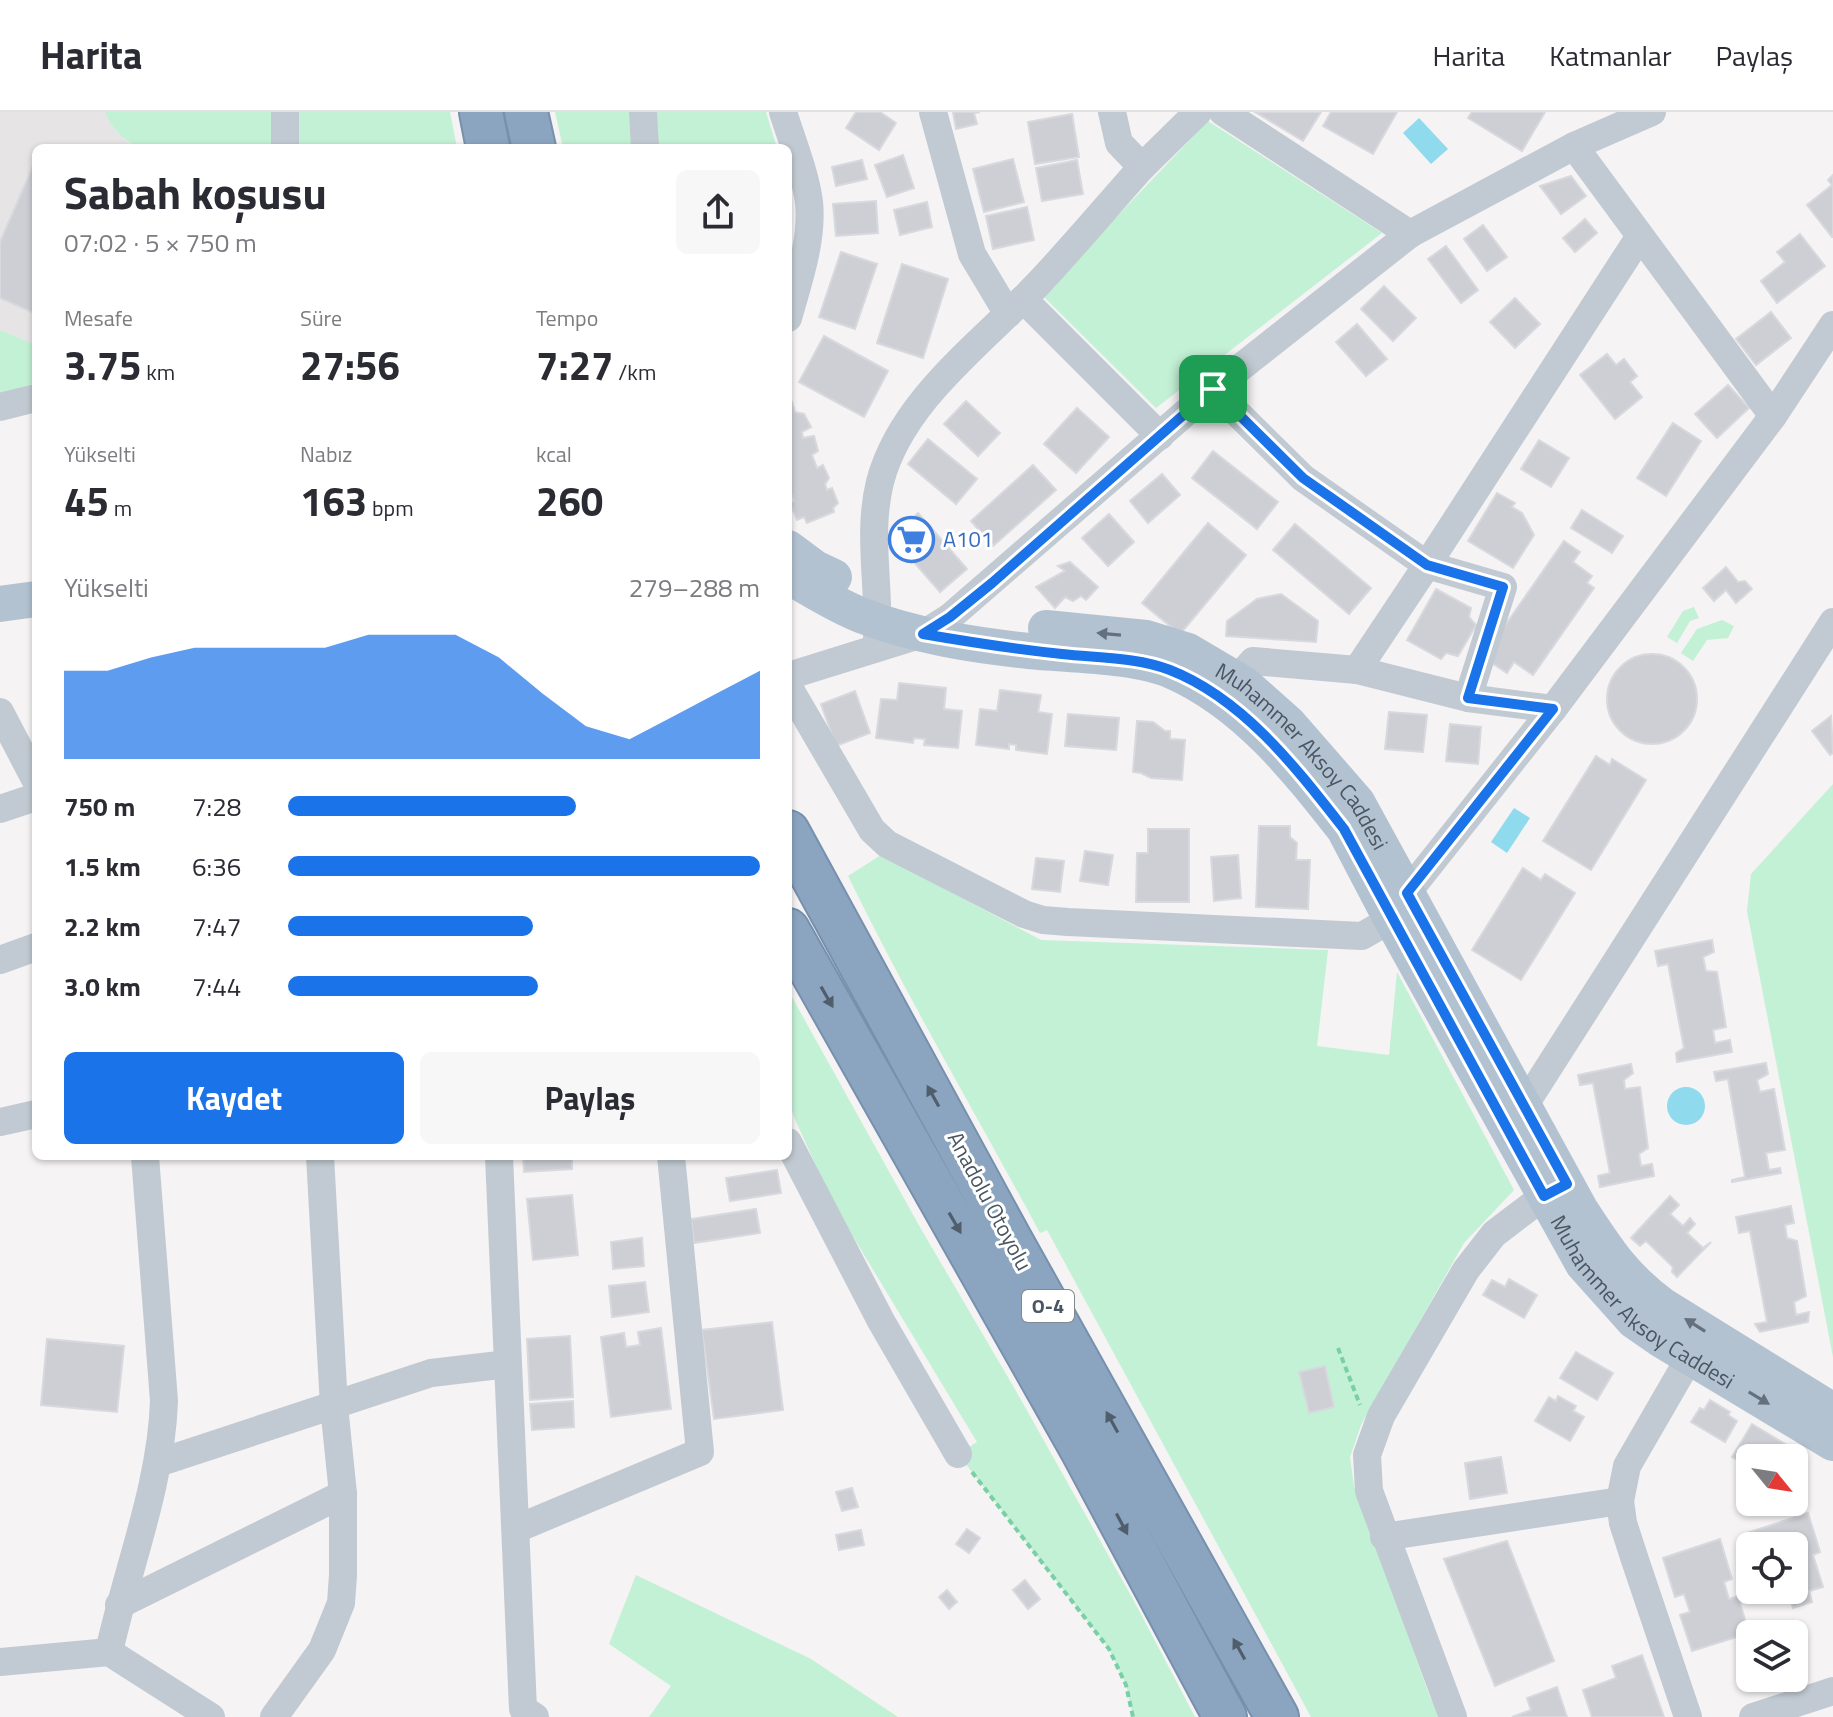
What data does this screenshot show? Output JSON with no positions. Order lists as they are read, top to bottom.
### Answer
{
  "streets": {
    "highway": ["Anadolu Otoyolu", "O-4"],
    "main road": ["Muhammer Aksoy Caddesi"]
  },
  "places": {
    "supermarket": ["A101"]
  },
  "north": "bottom right",
  "page": {
    "header": "Harita",
    "nav": ["Harita", "Katmanlar", "Paylaş"],
    "heading": ["Sabah koşusu", "07:02 · 5 × 750 m"],
    "stats": [
      ["Mesafe", "3.75 km"],
      ["Süre", "27:56"],
      ["Tempo", "7:27 /km"],
      ["Yükselti", "45 m"],
      ["Nabız", "163 bpm"],
      ["kcal", "260"]
    ],
    "chart": ["Yükselti", "279–288 m"],
    "list": [
      {
        "name": "750 m",
        "note": "7:28"
      },
      {
        "name": "1.5 km",
        "note": "6:36"
      },
      {
        "name": "2.2 km",
        "note": "7:47"
      },
      {
        "name": "3.0 km",
        "note": "7:44"
      }
    ],
    "buttons": ["Kaydet", "Paylaş"]
  }
}
